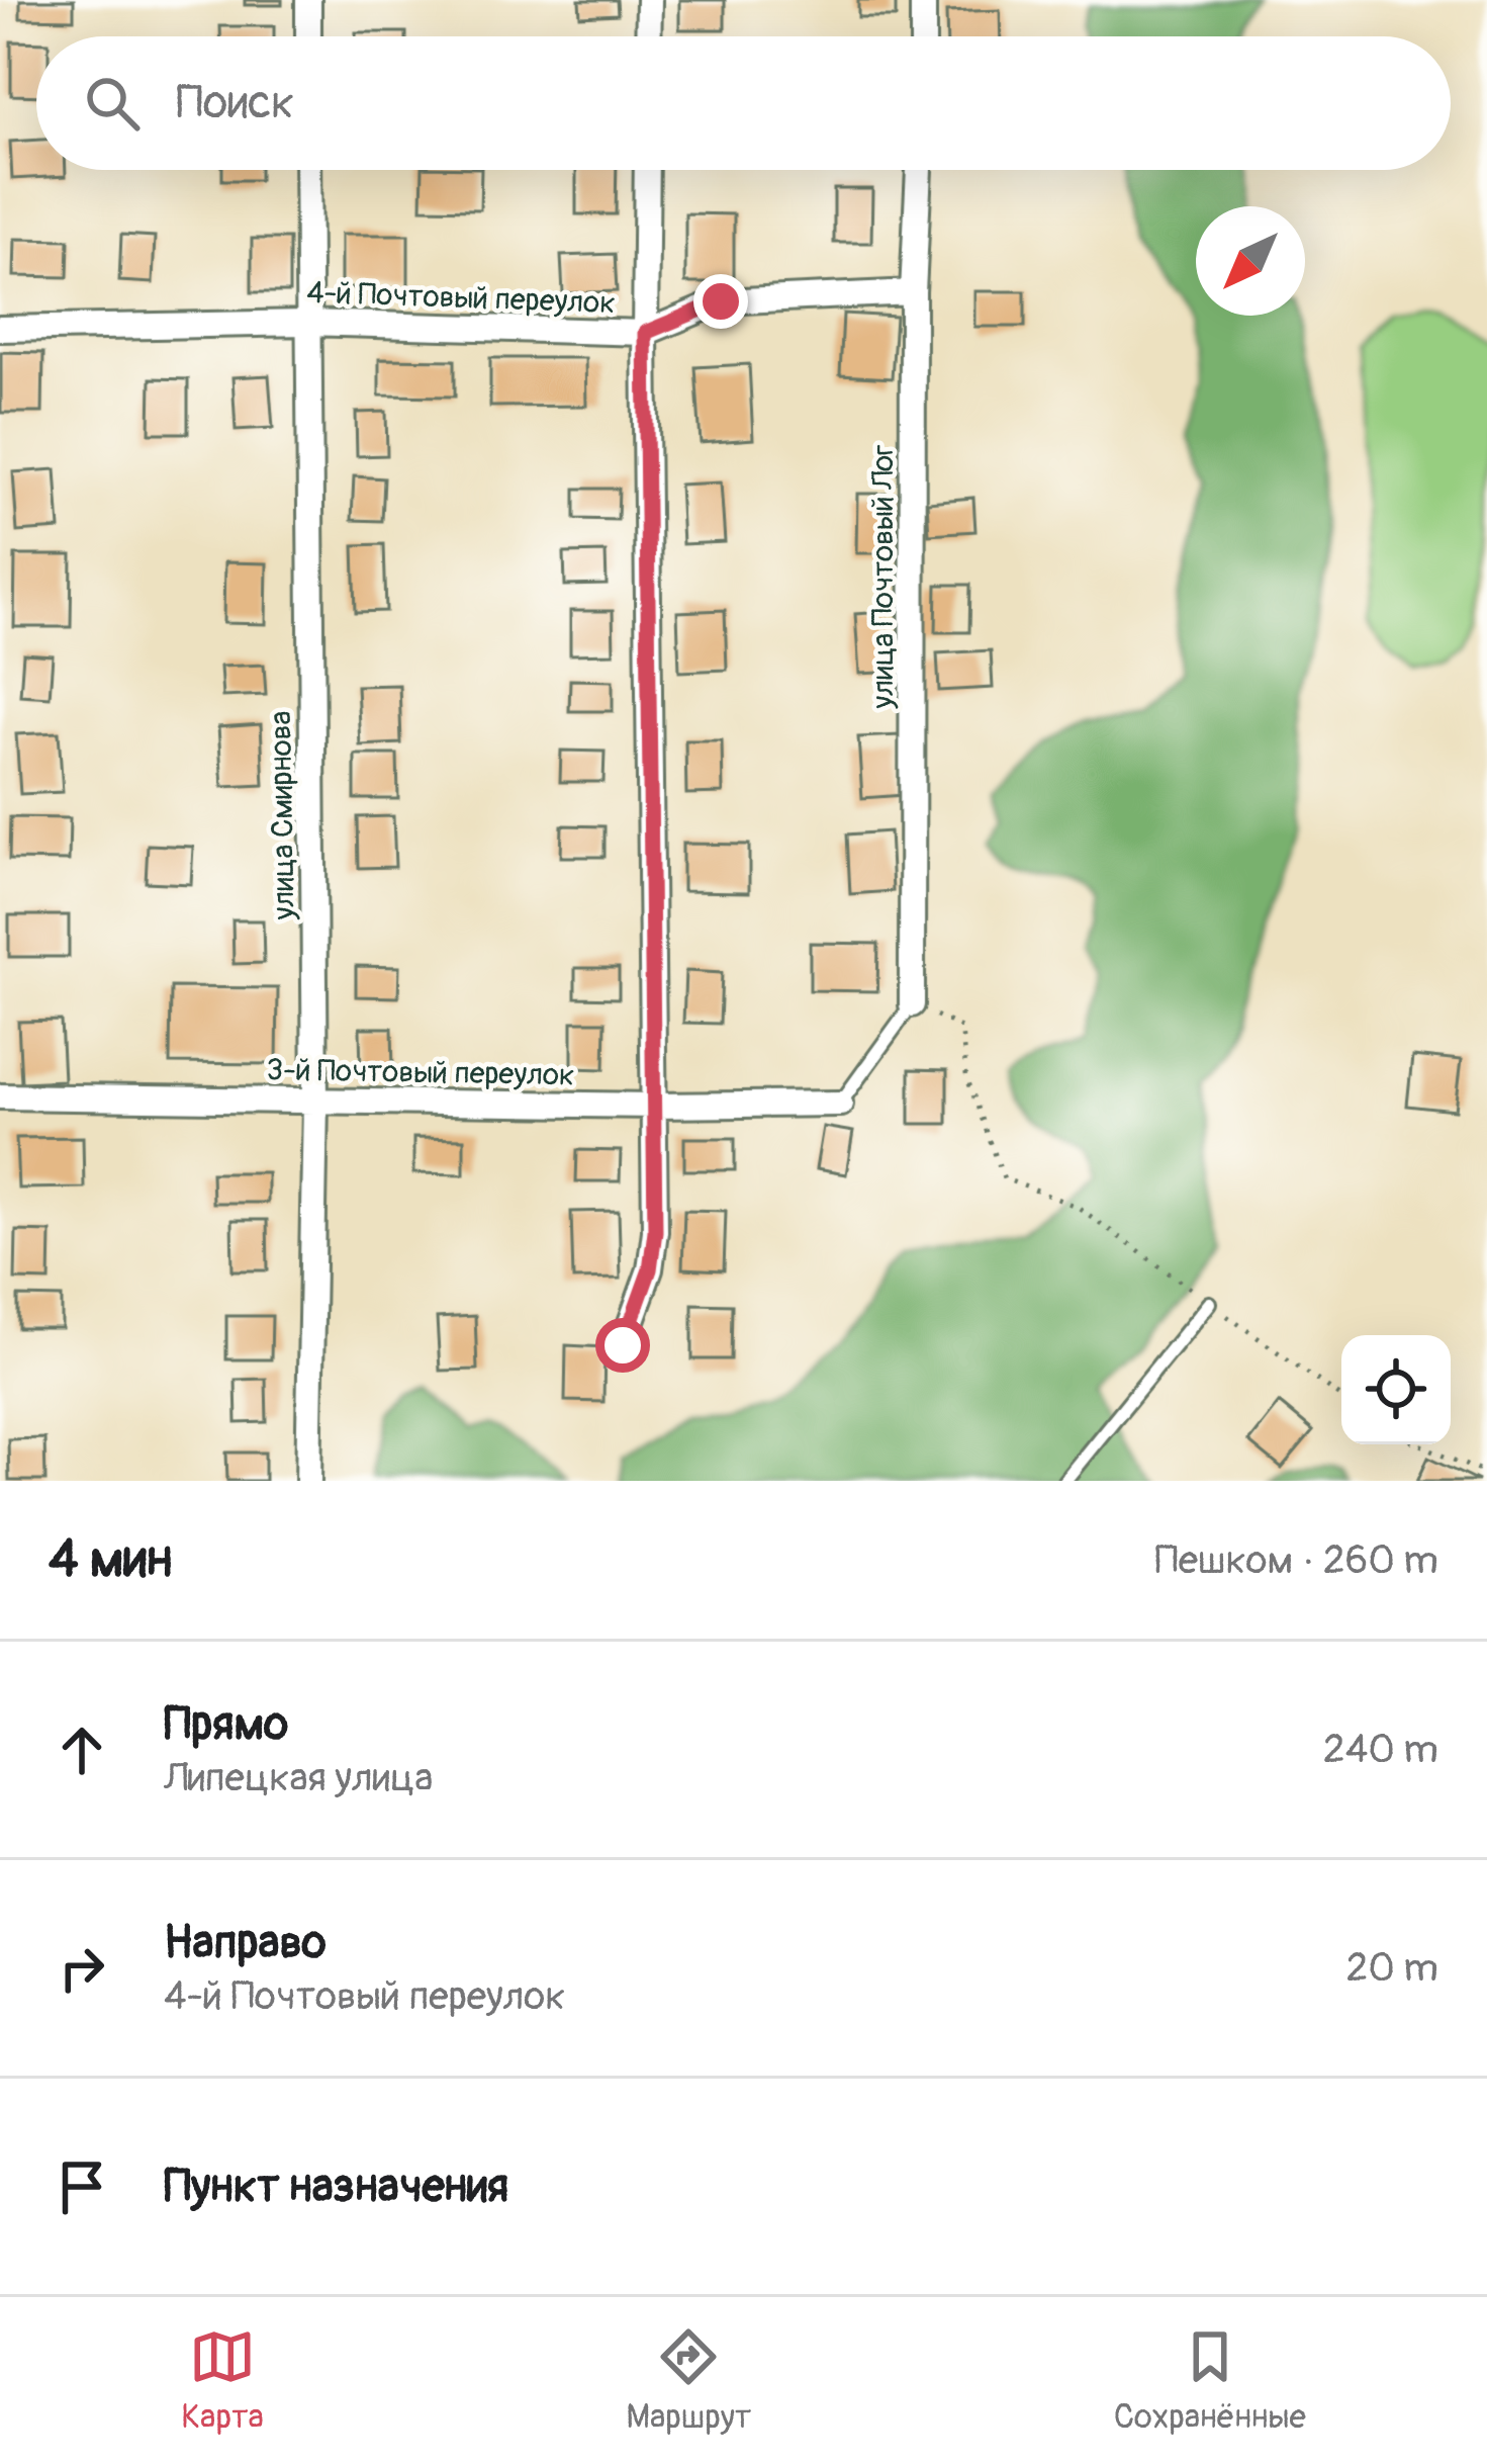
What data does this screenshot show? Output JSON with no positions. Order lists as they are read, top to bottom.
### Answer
{
  "streets": {
    "street": [
      "4-й Почтовый переулок",
      "улица Почтовый Лог",
      "улица Смирнова",
      "3-й Почтовый переулок"
    ]
  },
  "crossings": [
    ["4-й Почтовый переулок", "улица Почтовый Лог"],
    ["4-й Почтовый переулок", "улица Смирнова"],
    ["улица Смирнова", "3-й Почтовый переулок"]
  ],
  "north": "bottom left",
  "page": {
    "search": "Поиск",
    "heading": ["4 мин", "Пешком · 260 m"],
    "list": [
      ["Прямо", "Липецкая улица", "240 m"],
      ["Направо", "4-й Почтовый переулок", "20 m"],
      "Пункт назначения"
    ],
    "nav": ["Карта", "Маршрут", "Сохранённые"]
  }
}
